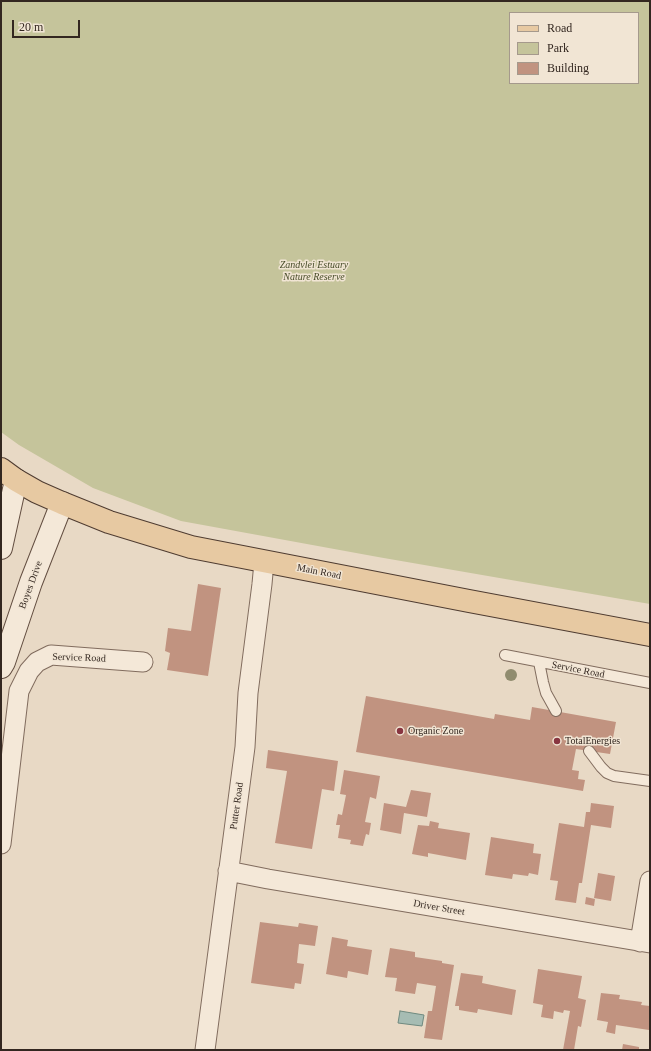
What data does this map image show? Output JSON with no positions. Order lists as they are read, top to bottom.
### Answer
{
  "streets": {
    "main road": ["Main Road", "Boyes Drive"],
    "street": ["Service Road", "Putter Road", "Driver Street"]
  },
  "crossings": [
    ["Main Road", "Boyes Drive"],
    ["Main Road", "Putter Road"],
    ["Putter Road", "Driver Street"]
  ],
  "parks": ["Zandvlei Estuary Nature Reserve"],
  "places": ["Organic Zone", "TotalEnergies"],
  "legend": ["Road", "Park", "Building"],
  "scale_bar": "20 m"
}
